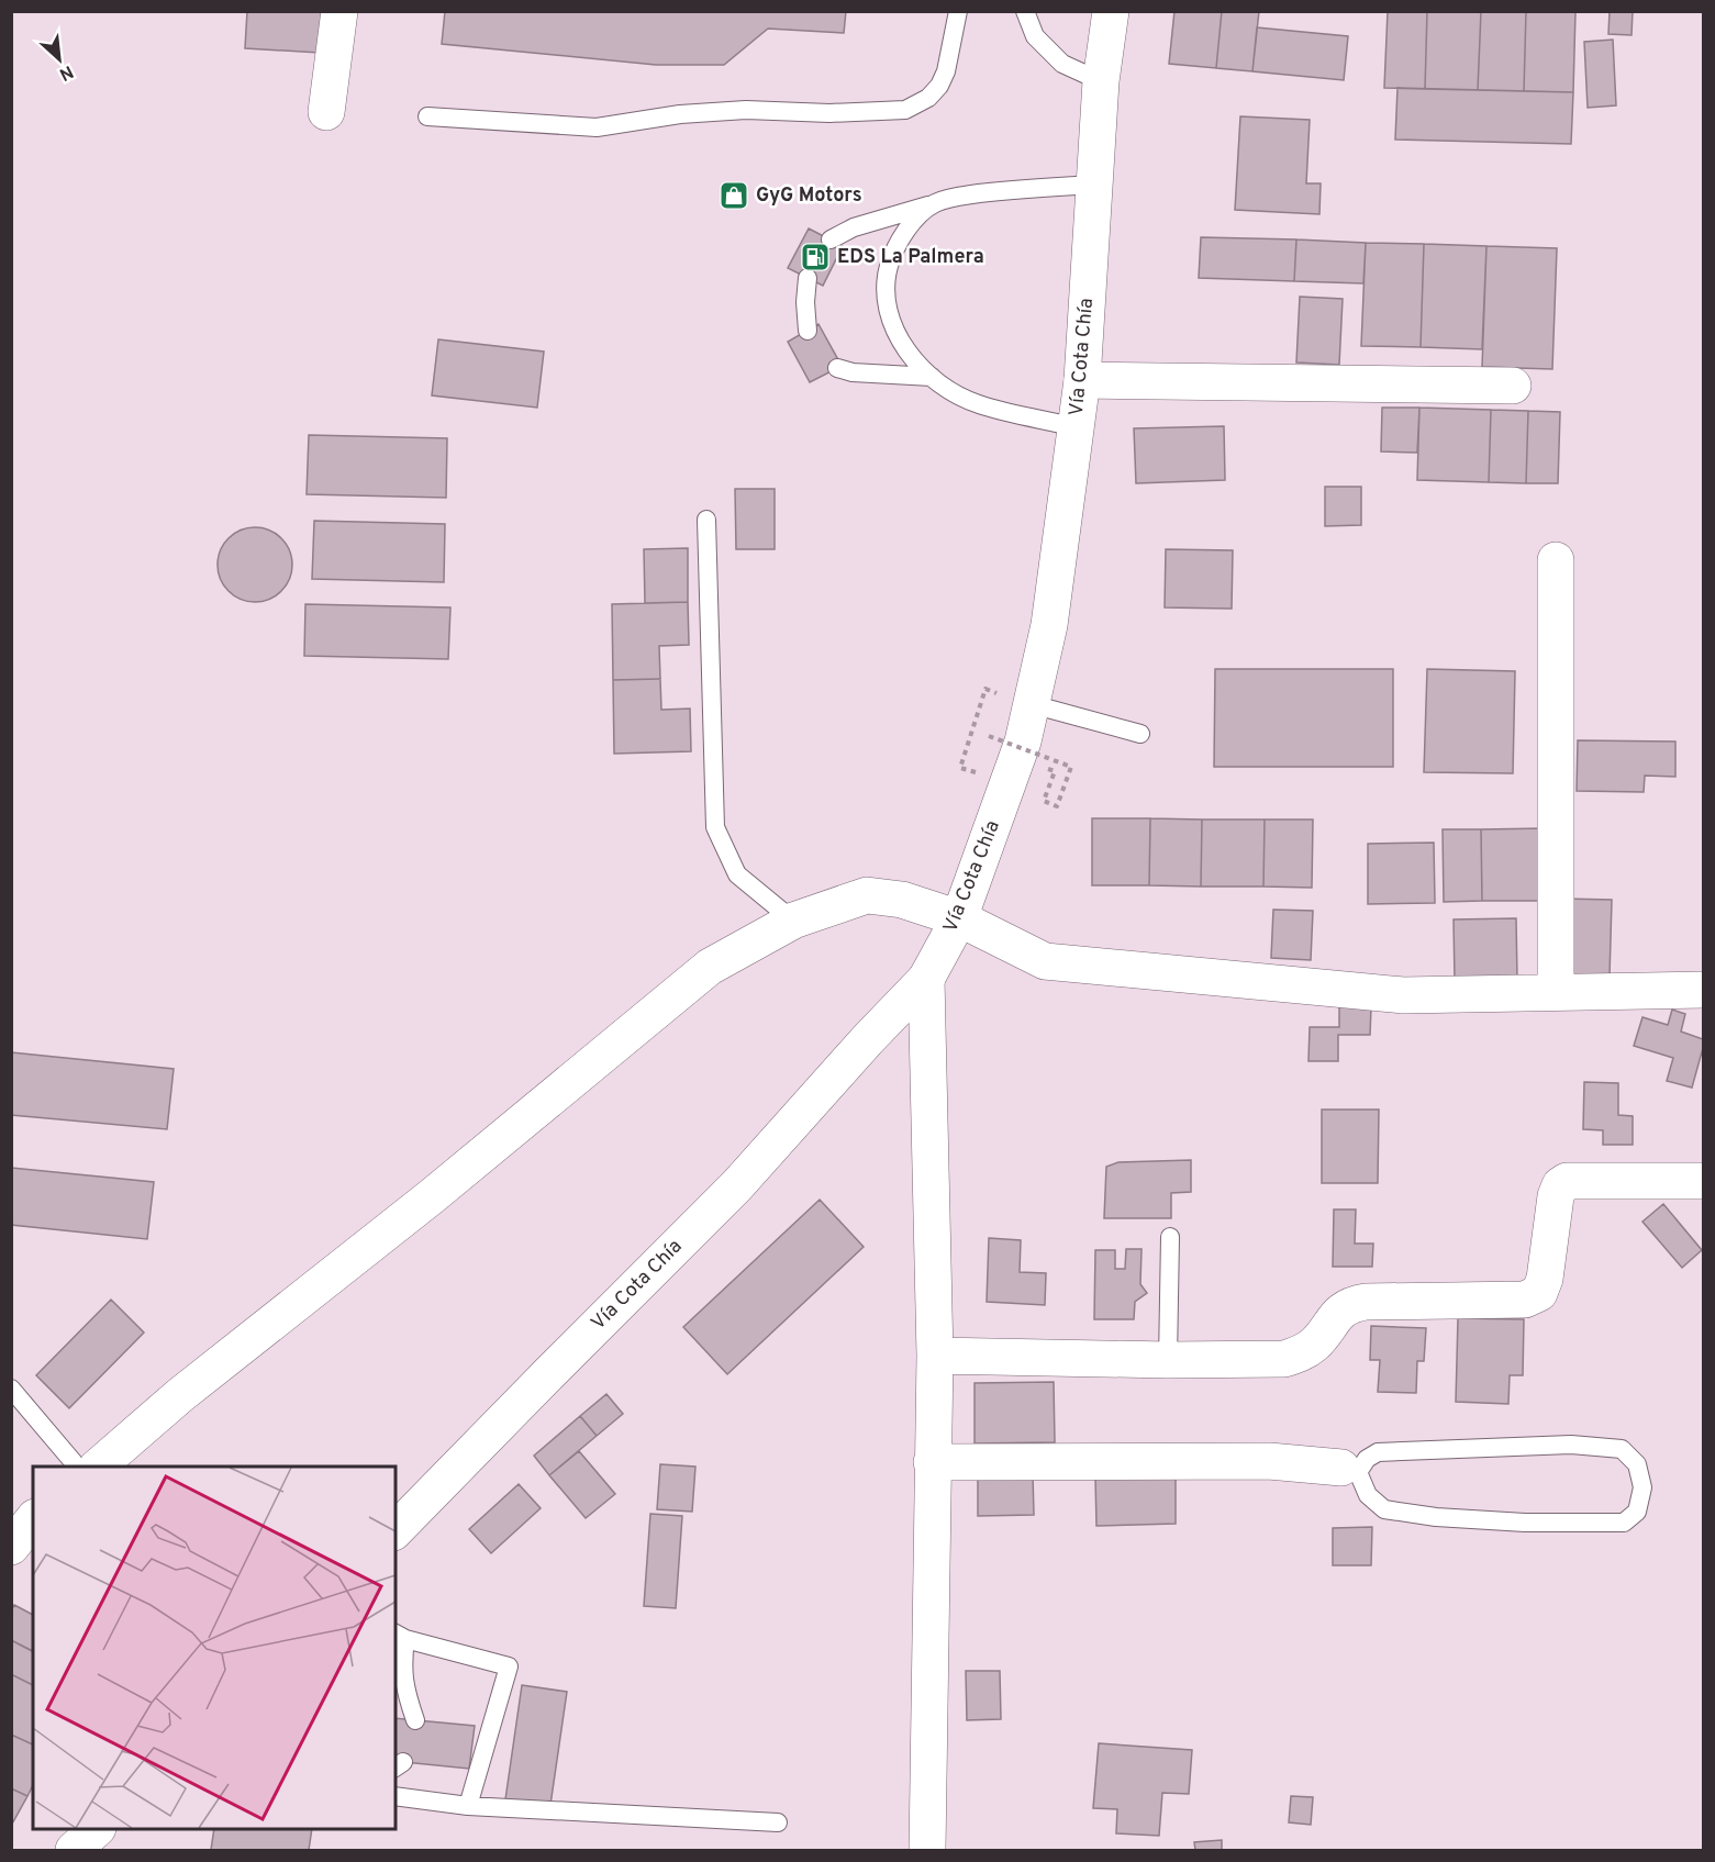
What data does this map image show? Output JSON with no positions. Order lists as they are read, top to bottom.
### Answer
{
  "streets": {
    "street": ["Vía Cota Chía"]
  },
  "places": {
    "shop": ["GyG Motors"],
    "fuel station": ["EDS La Palmera"]
  },
  "north": "bottom right"
}
